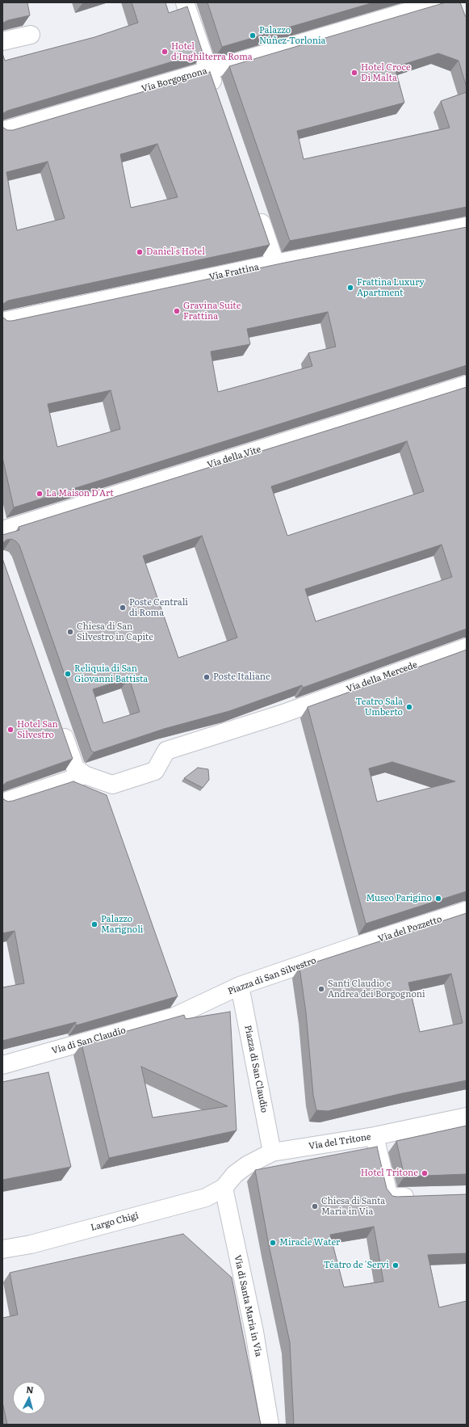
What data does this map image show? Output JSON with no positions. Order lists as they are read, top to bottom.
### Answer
{
  "streets": {
    "street": [
      "Via Borgognona",
      "Via Frattina",
      "Via della Vite",
      "Via della Mercede",
      "Via del Pozzetto",
      "Piazza di San Silvestro",
      "Via di San Claudio",
      "Piazza di San Claudio",
      "Via del Tritone",
      "Largo Chigi",
      "Via di Santa Maria in Via"
    ]
  },
  "crossings": [
    ["Via del Pozzetto", "Piazza di San Silvestro"],
    ["Piazza di San Silvestro", "Via di San Claudio"],
    ["Piazza di San Silvestro", "Piazza di San Claudio"],
    ["Piazza di San Claudio", "Via del Tritone"],
    ["Via del Tritone", "Largo Chigi"],
    ["Via del Tritone", "Via di Santa Maria in Via"],
    ["Largo Chigi", "Via di Santa Maria in Via"]
  ],
  "places": [
    "Palazzo Núñez-Torlonia",
    "Hotel d'Inghilterra Roma",
    "Hotel Croce Di Malta",
    "Daniel's Hotel",
    "Frattina Luxury Apartment",
    "Gravina Suite Frattina",
    "La Maison D'Art",
    "Poste Centrali di Roma",
    "Chiesa di San Silvestro in Capite",
    "Reliquia di San Giovanni Battista",
    "Poste Italiane",
    "Teatro Sala Umberto",
    "Hotel San Silvestro",
    "Museo Parigino",
    "Palazzo Marignoli",
    "Santi Claudio e Andrea dei Borgognoni",
    "Hotel Tritone",
    "Chiesa di Santa Maria in Via",
    "Miracle Water",
    "Téatro de 'Servi"
  ],
  "north": "top"
}
